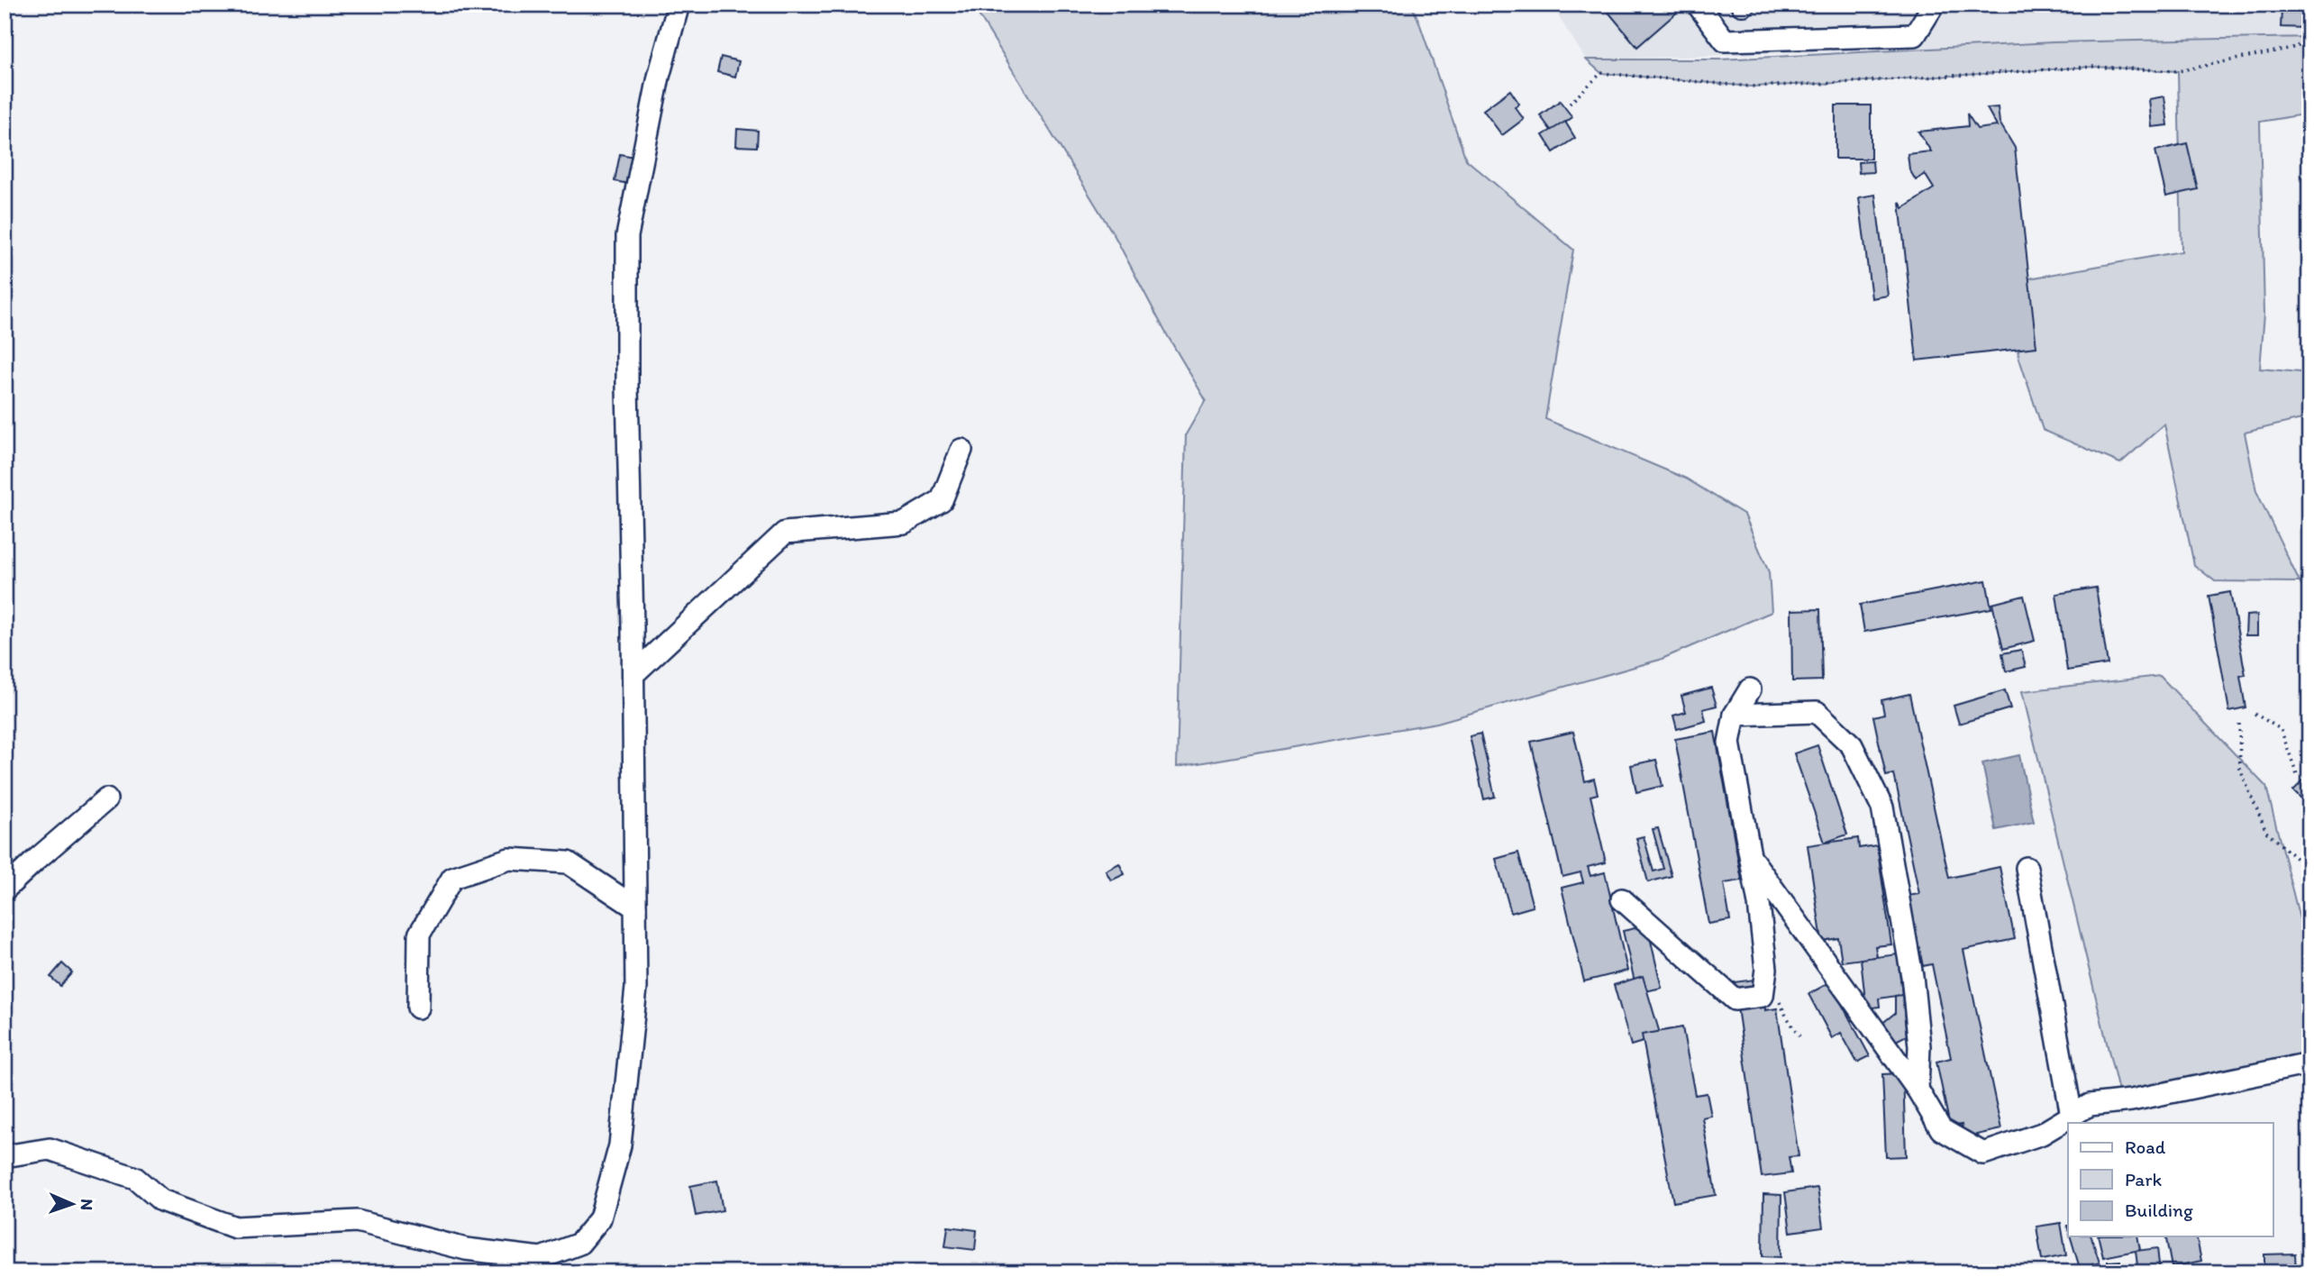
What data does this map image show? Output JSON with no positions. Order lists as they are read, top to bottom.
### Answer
{
  "legend": ["Road", "Park", "Building"],
  "north": "right"
}
